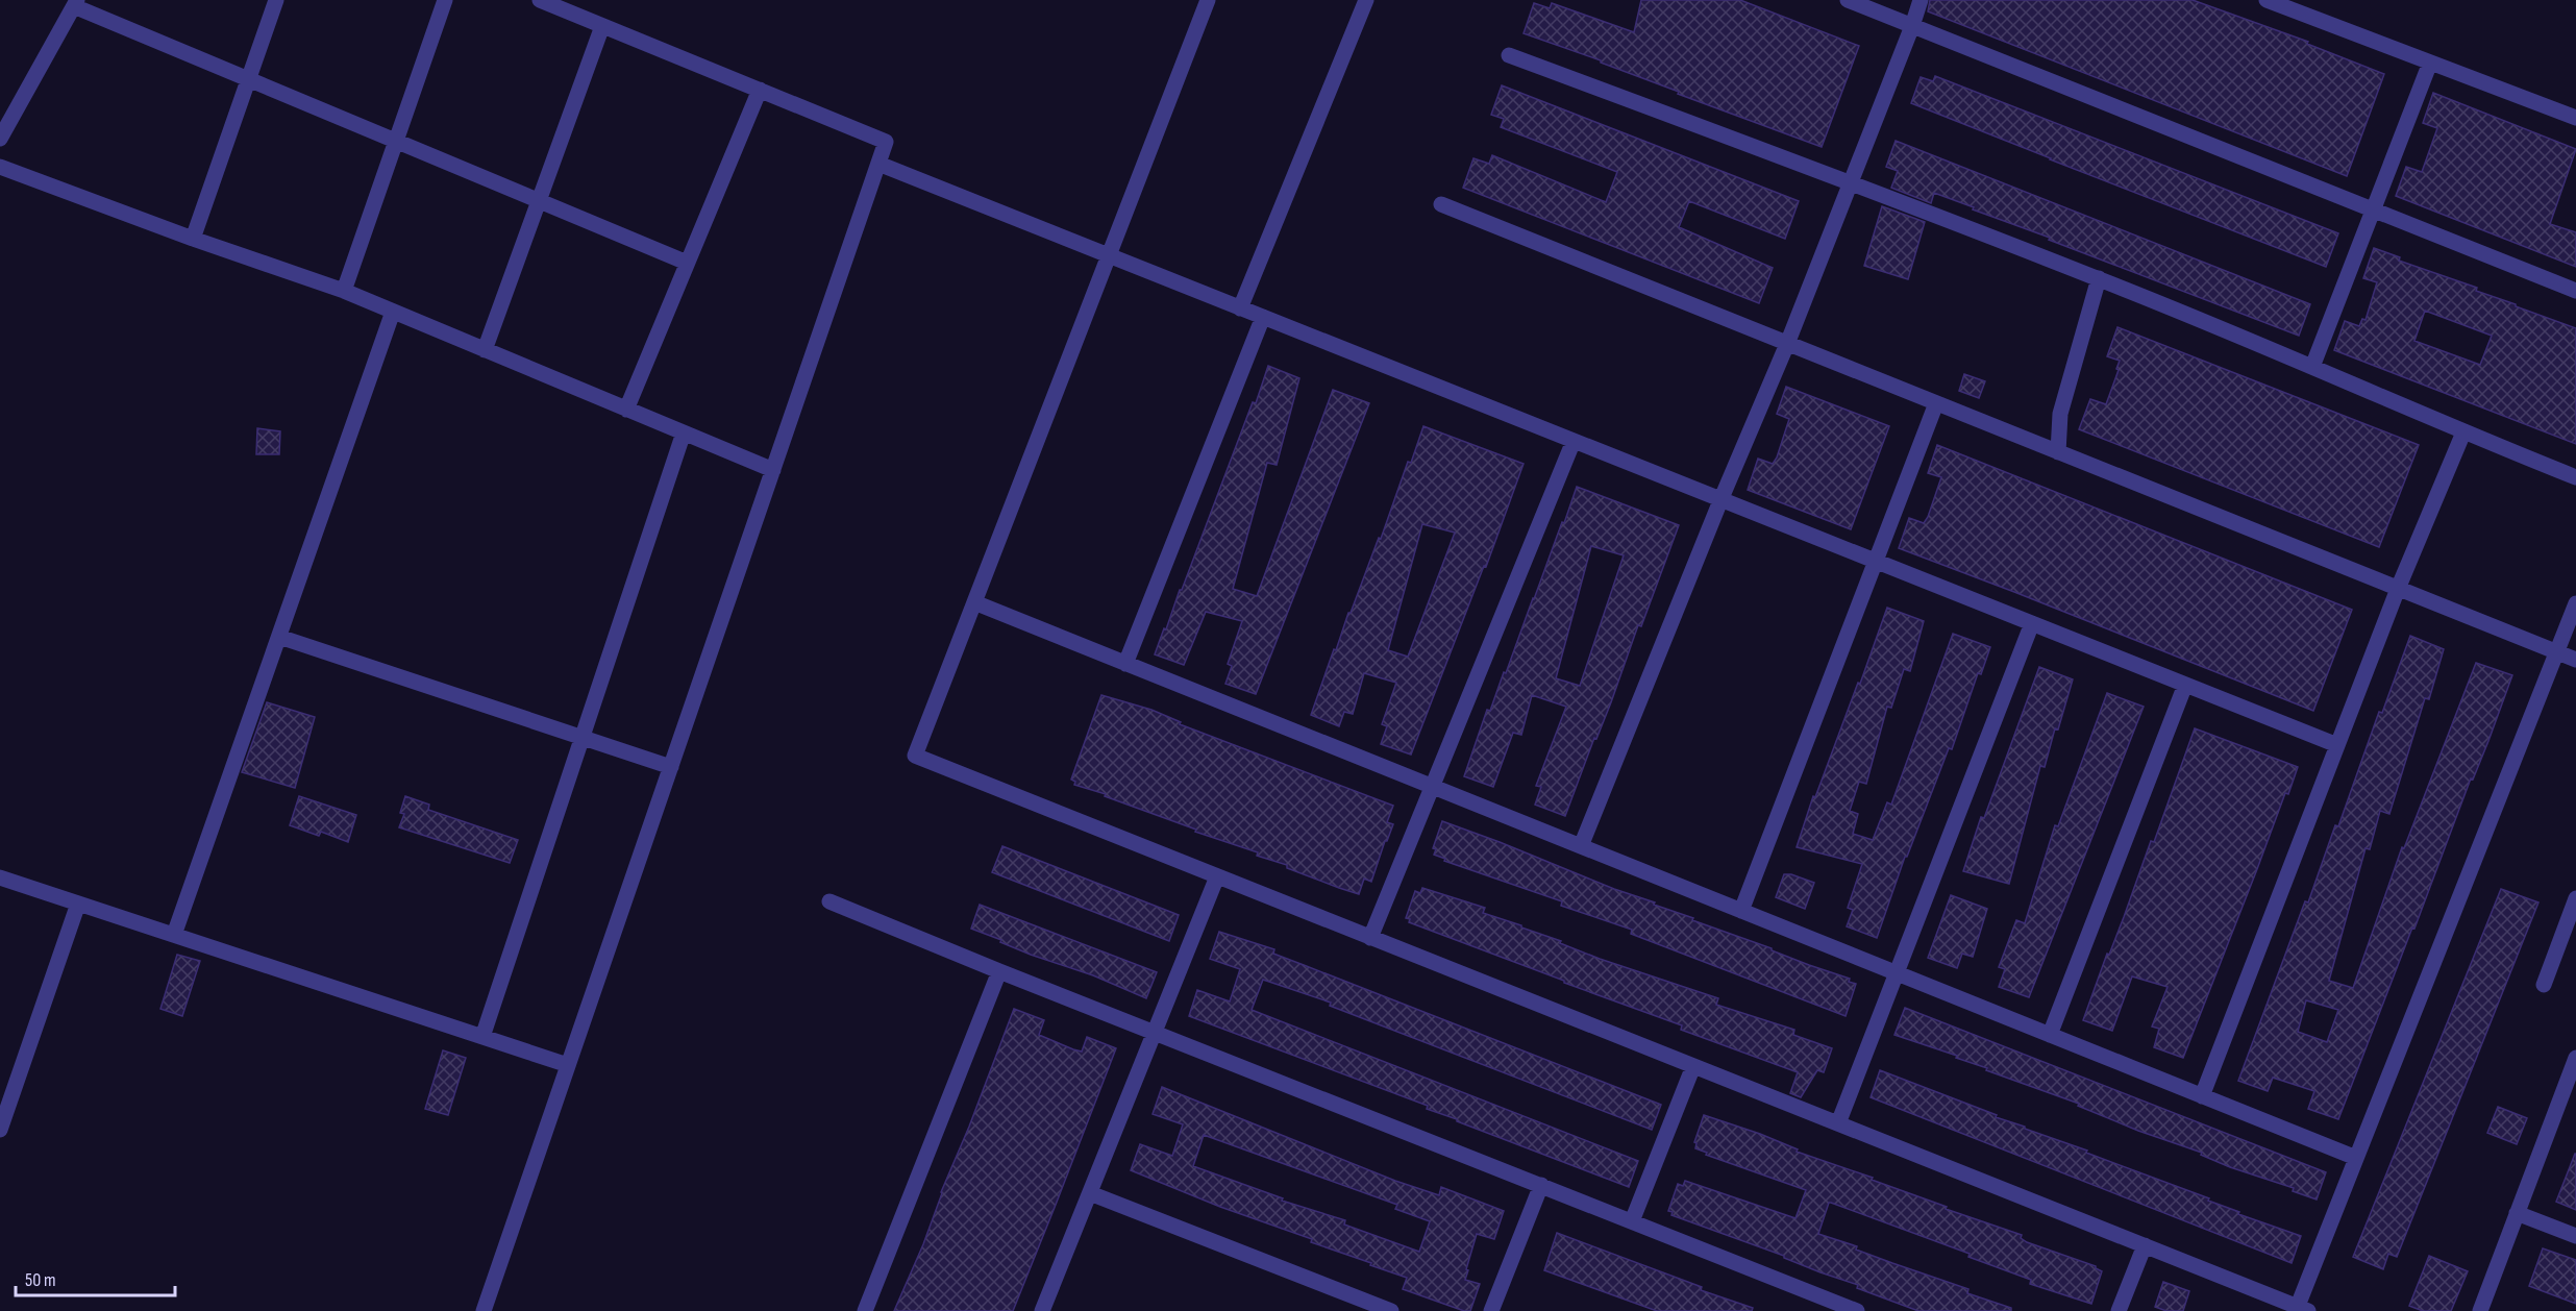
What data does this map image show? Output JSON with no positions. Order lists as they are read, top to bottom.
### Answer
{
  "scale_bar": "50 m"
}
